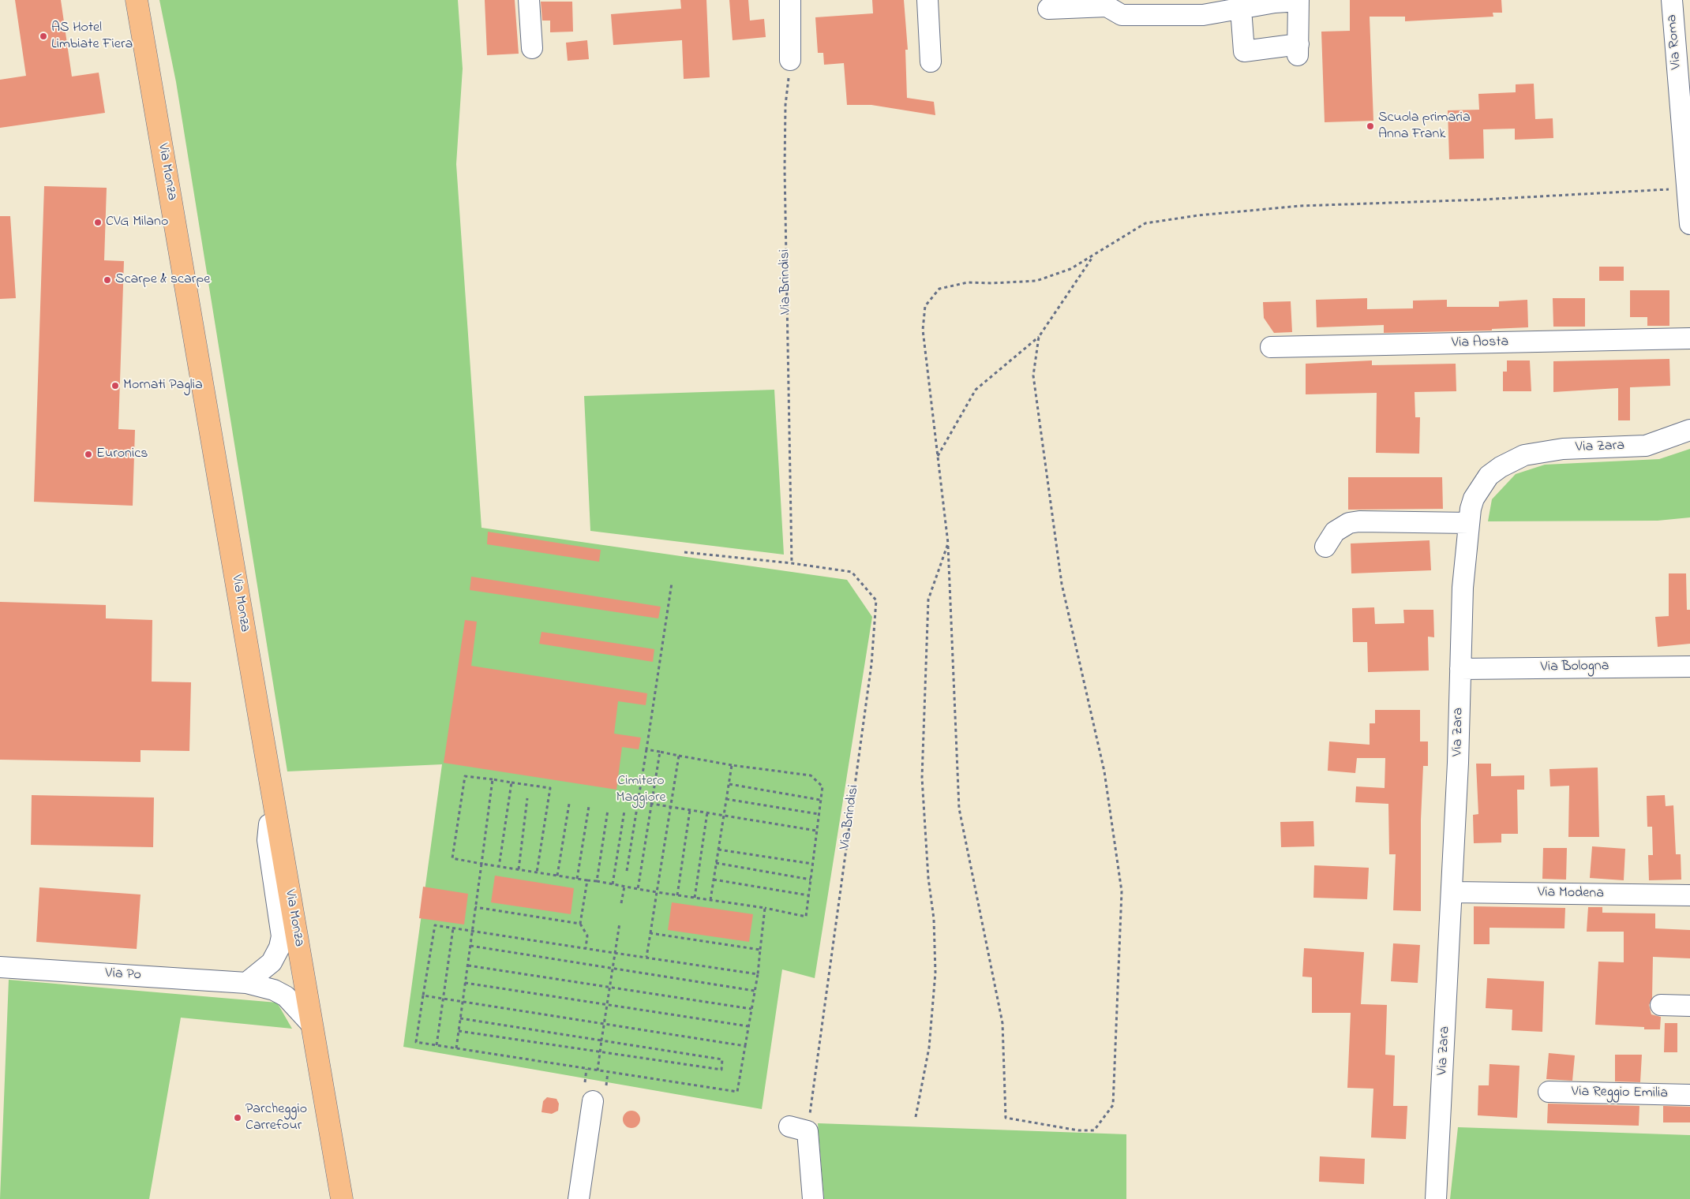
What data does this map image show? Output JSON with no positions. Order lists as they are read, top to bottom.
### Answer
{
  "streets": {
    "main road": ["Via Monza"],
    "street": [
      "Via Roma",
      "Via Aosta",
      "Via Zara",
      "Via Bologna",
      "Via Modena",
      "Via Po",
      "Via Reggio Emilia"
    ],
    "path": ["Via Brindisi"]
  },
  "crossings": [
    ["Via Monza", "Via Po"],
    ["Via Zara", "Via Bologna"],
    ["Via Zara", "Via Modena"]
  ],
  "parks": ["Cimitero Maggiore"],
  "places": [
    "AS Hotel Limbiate Fiera",
    "Scuola primaria Anna Frank",
    "CVG Milano",
    "Scarpe & scarpe",
    "Mornati Paglia",
    "Euronics",
    "Parcheggio Carrefour"
  ]
}
